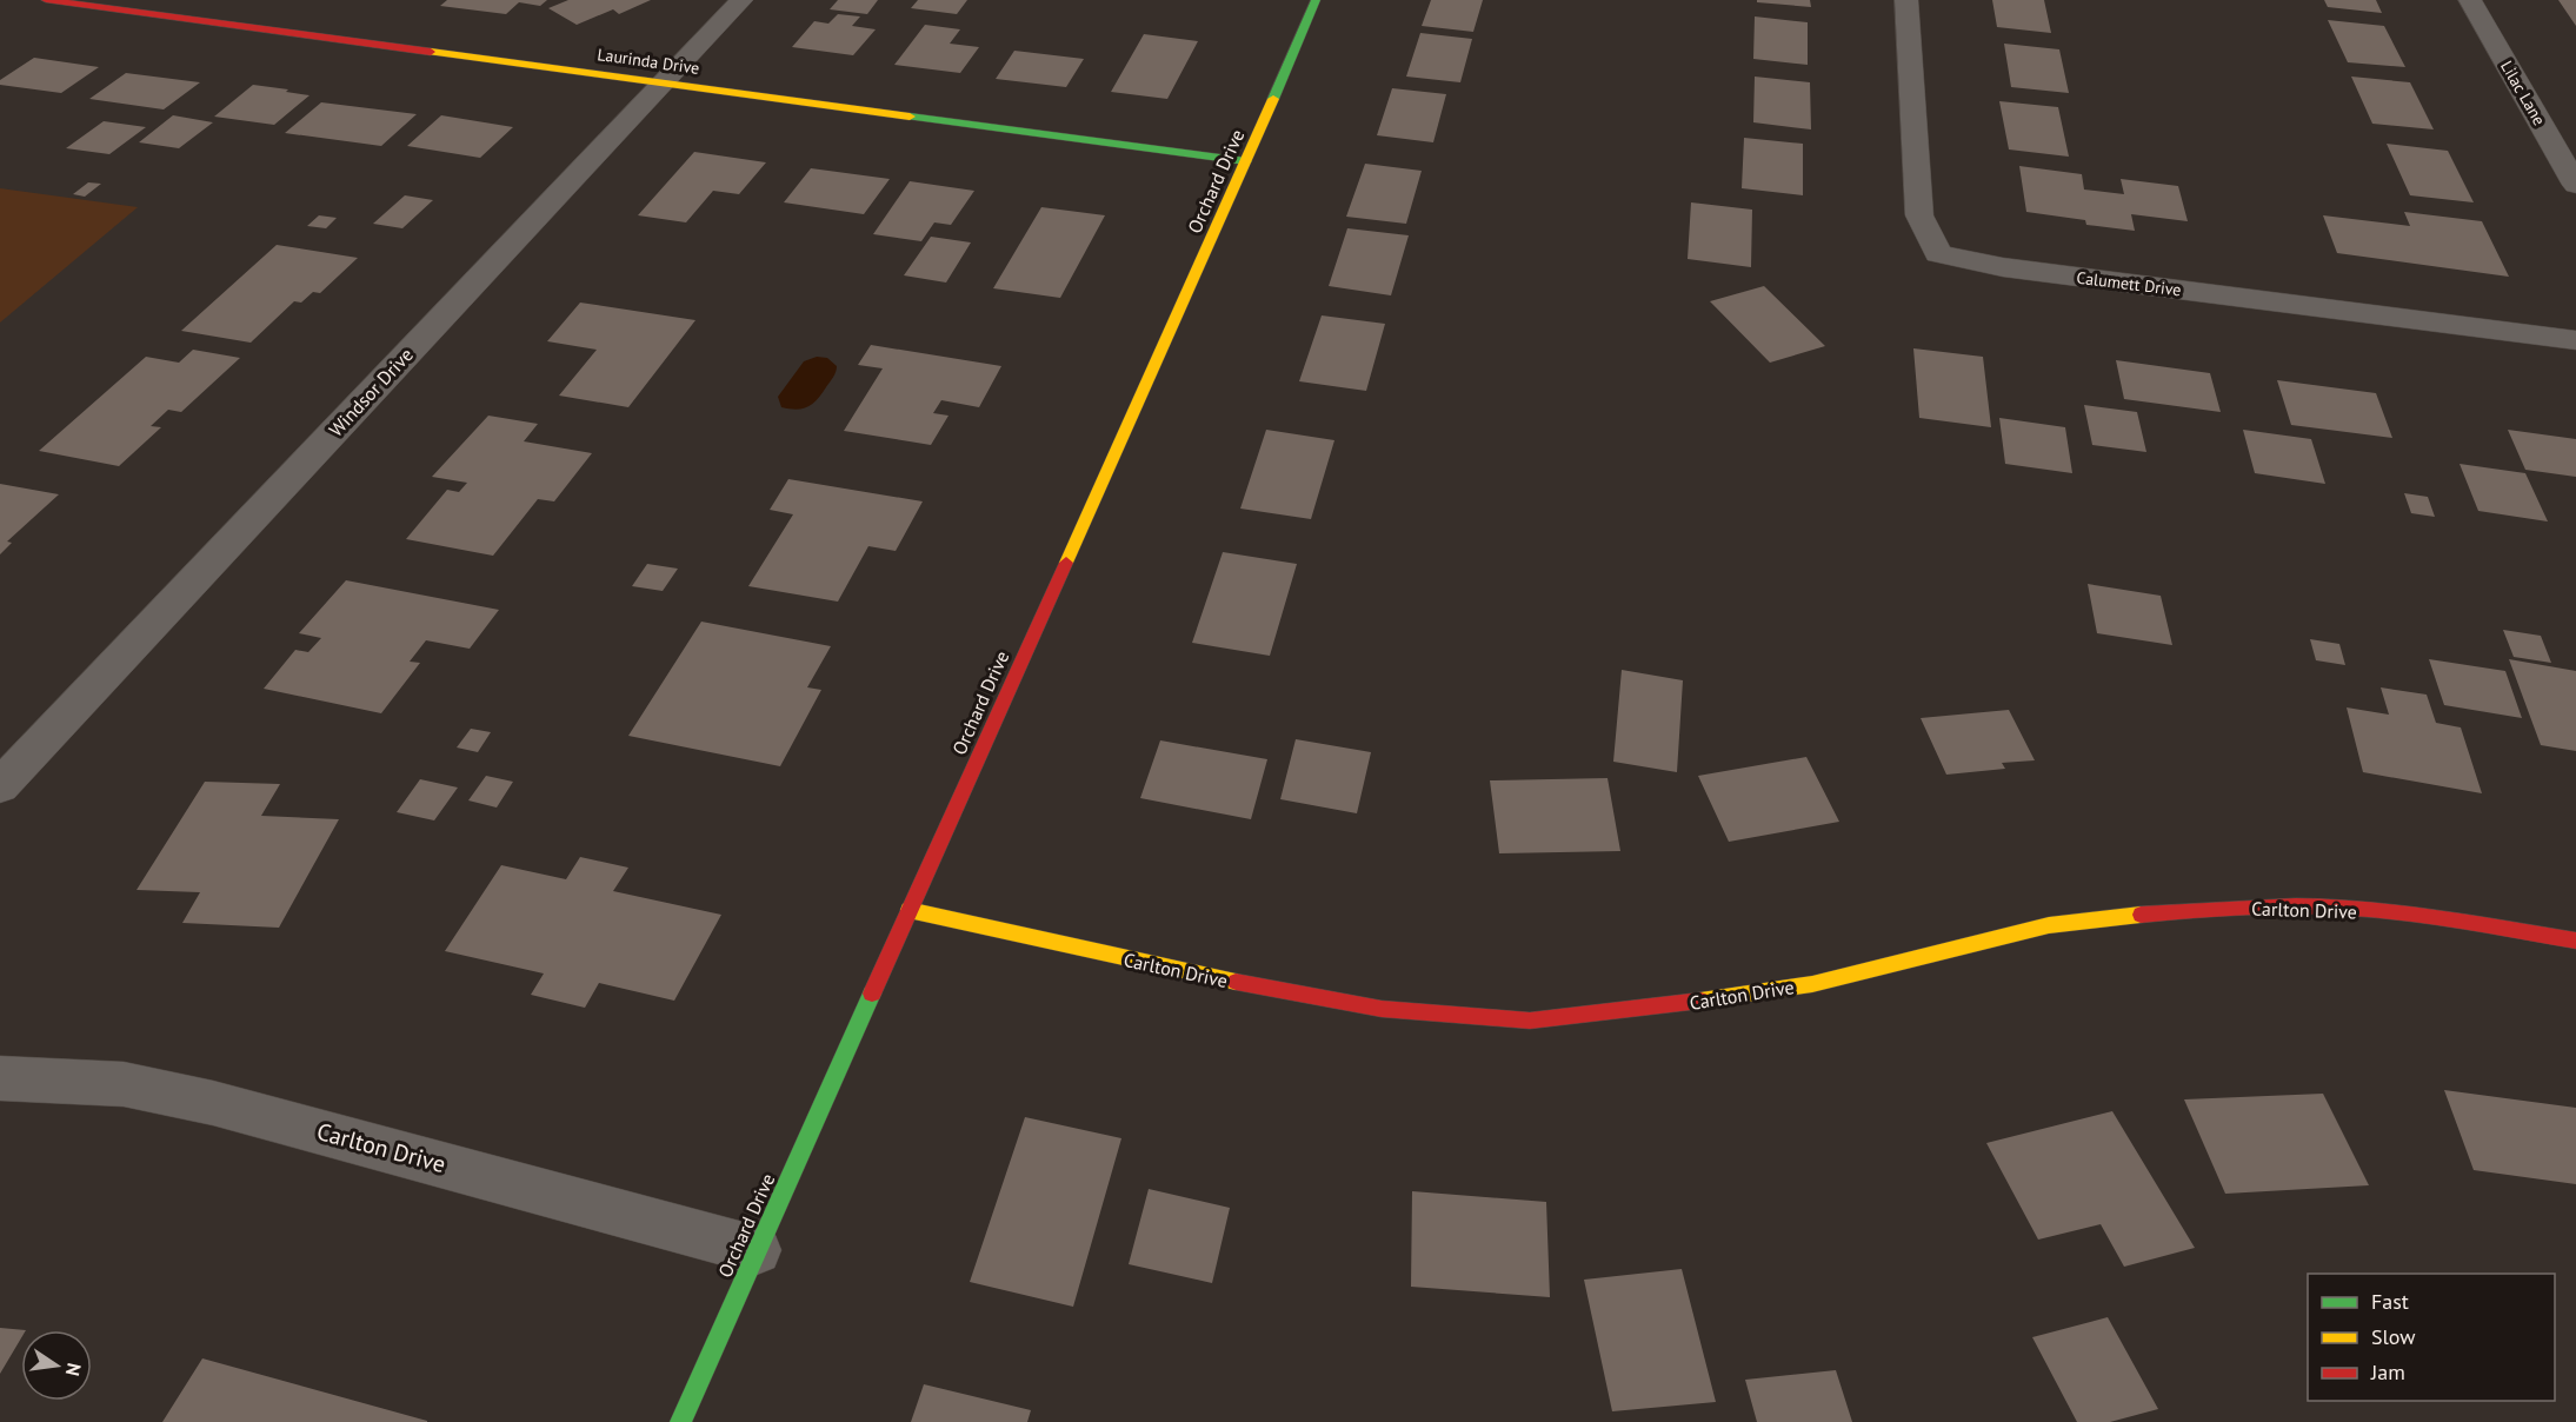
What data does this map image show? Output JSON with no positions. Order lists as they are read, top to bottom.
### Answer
{
  "streets": {
    "street": [
      "Laurinda Drive",
      "Lilac Lane",
      "Orchard Drive",
      "Calumett Drive",
      "Windsor Drive",
      "Carlton Drive"
    ]
  },
  "crossings": [
    ["Laurinda Drive", "Orchard Drive"],
    ["Laurinda Drive", "Windsor Drive"],
    ["Orchard Drive", "Carlton Drive"]
  ],
  "legend": ["Fast", "Slow", "Jam"],
  "north": "right"
}
